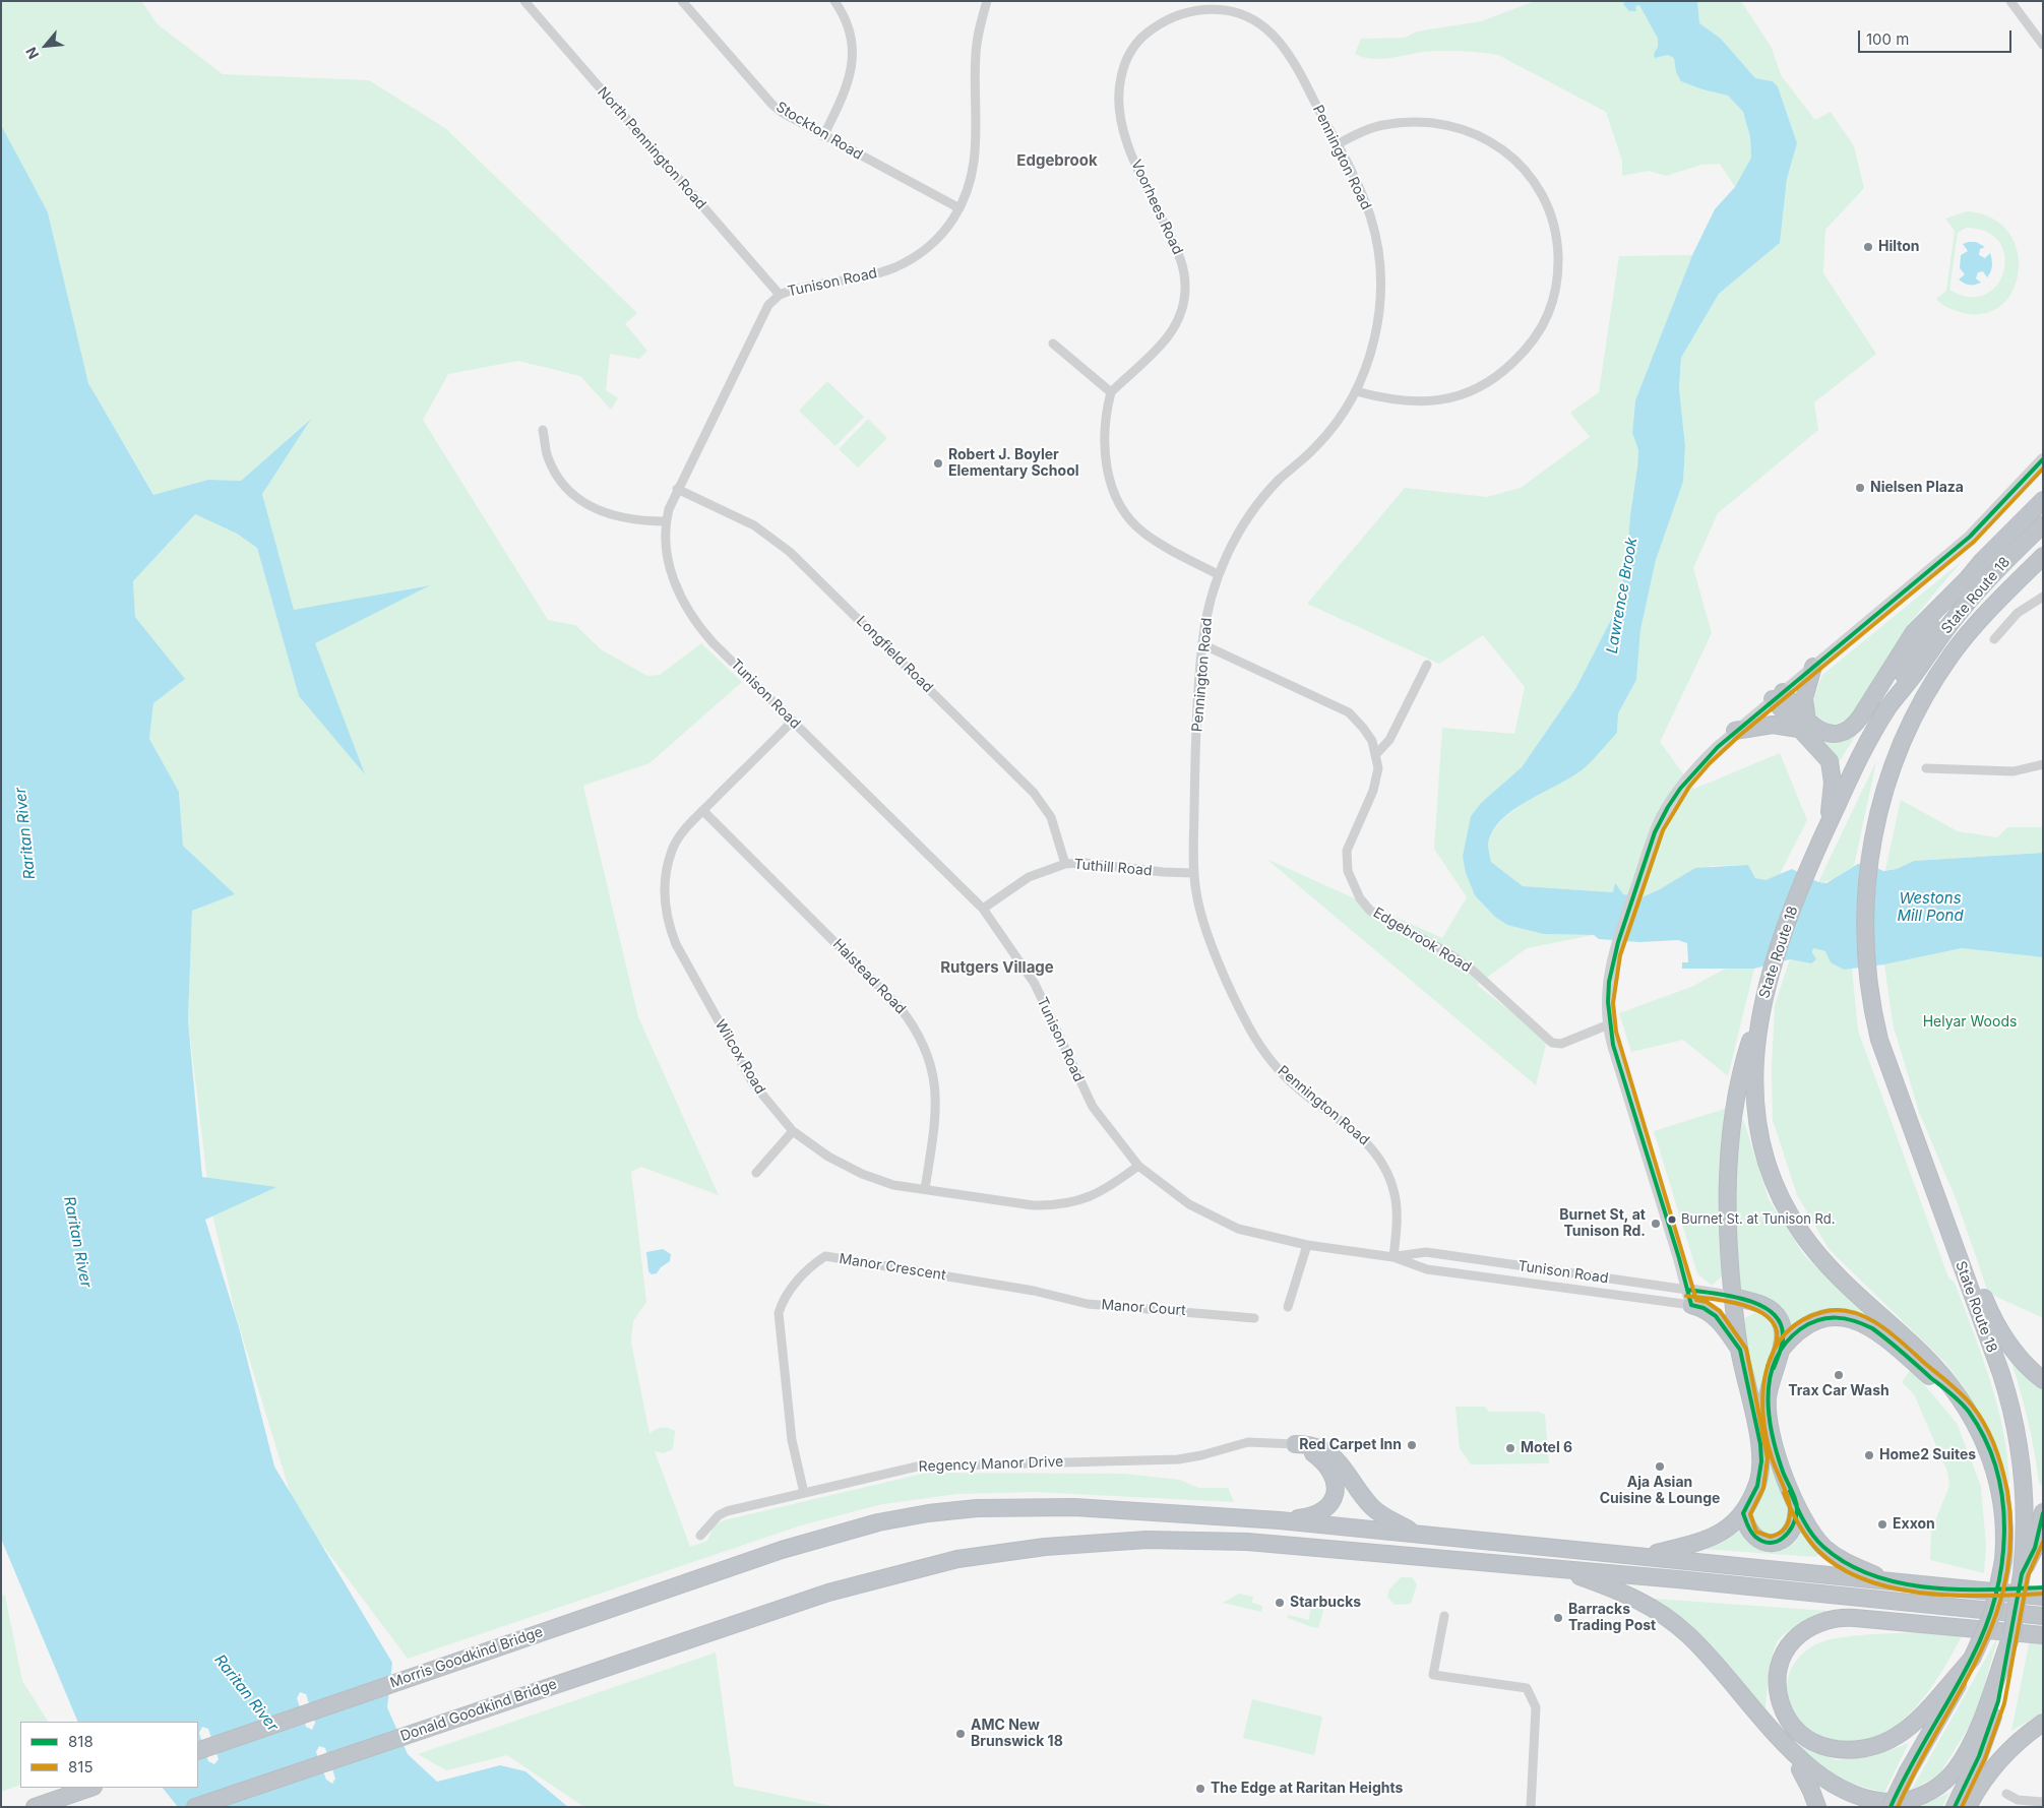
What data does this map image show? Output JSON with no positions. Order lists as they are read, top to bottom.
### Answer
{
  "streets": {
    "highway": ["State Route 18", "Morris Goodkind Bridge", "Donald Goodkind Bridge"],
    "street": [
      "Stockton Road",
      "North Pennington Road",
      "Pennington Road",
      "Voorhees Road",
      "Tunison Road",
      "Longfield Road",
      "Tuthill Road",
      "Edgebrook Road",
      "Halstead Road",
      "Wilcox Road",
      "Manor Crescent",
      "Manor Court",
      "Regency Manor Drive"
    ]
  },
  "crossings": [
    ["Stockton Road", "Tunison Road"],
    ["North Pennington Road", "Tunison Road"],
    ["Pennington Road", "Voorhees Road"],
    ["Pennington Road", "Tunison Road"],
    ["Pennington Road", "Tuthill Road"],
    ["Pennington Road", "Edgebrook Road"],
    ["Tunison Road", "Longfield Road"],
    ["Tunison Road", "Tuthill Road"],
    ["Tunison Road", "Wilcox Road"],
    ["Longfield Road", "Tuthill Road"],
    ["Halstead Road", "Wilcox Road"],
    ["Manor Crescent", "Manor Court"],
    ["Manor Crescent", "Regency Manor Drive"]
  ],
  "districts": ["Edgebrook", "Rutgers Village"],
  "water": ["Lawrence Brook", "Raritan River", "Westons Mill Pond"],
  "parks": ["Helyar Woods"],
  "places": [
    "Hilton",
    "Robert J. Boyler Elementary School",
    "Nielsen Plaza",
    "Burnet St. at Tunison Rd.",
    "Burnet St, at Tunison Rd.",
    "Trax Car Wash",
    "Red Carpet Inn",
    "Motel 6",
    "Home2 Suites",
    "Aja Asian Cuisine & Lounge",
    "Exxon",
    "Starbucks",
    "Barracks Trading Post",
    "AMC New Brunswick 18",
    "The Edge at Raritan Heights"
  ],
  "lines": ["transit line 818", "transit line 815"],
  "legend": ["818", "815"],
  "scale_bar": "100 m",
  "north": "bottom left"
}
